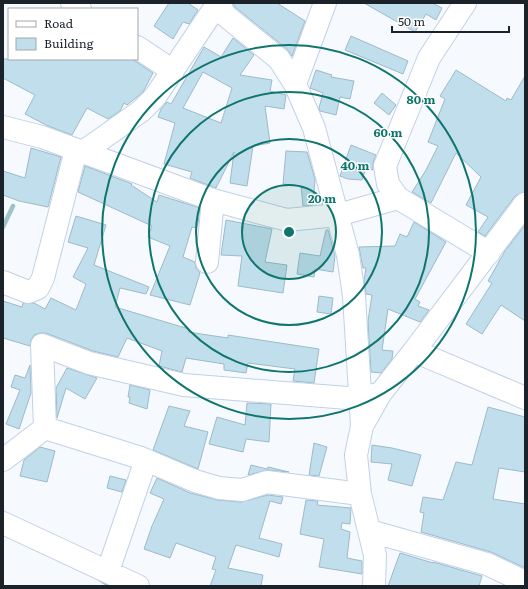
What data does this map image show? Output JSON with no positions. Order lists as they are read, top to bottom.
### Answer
{
  "legend": ["Road", "Building"],
  "scale_bar": "50 m",
  "rings": [
    "80 m",
    "60 m",
    "40 m",
    "20 m"
  ]
}
